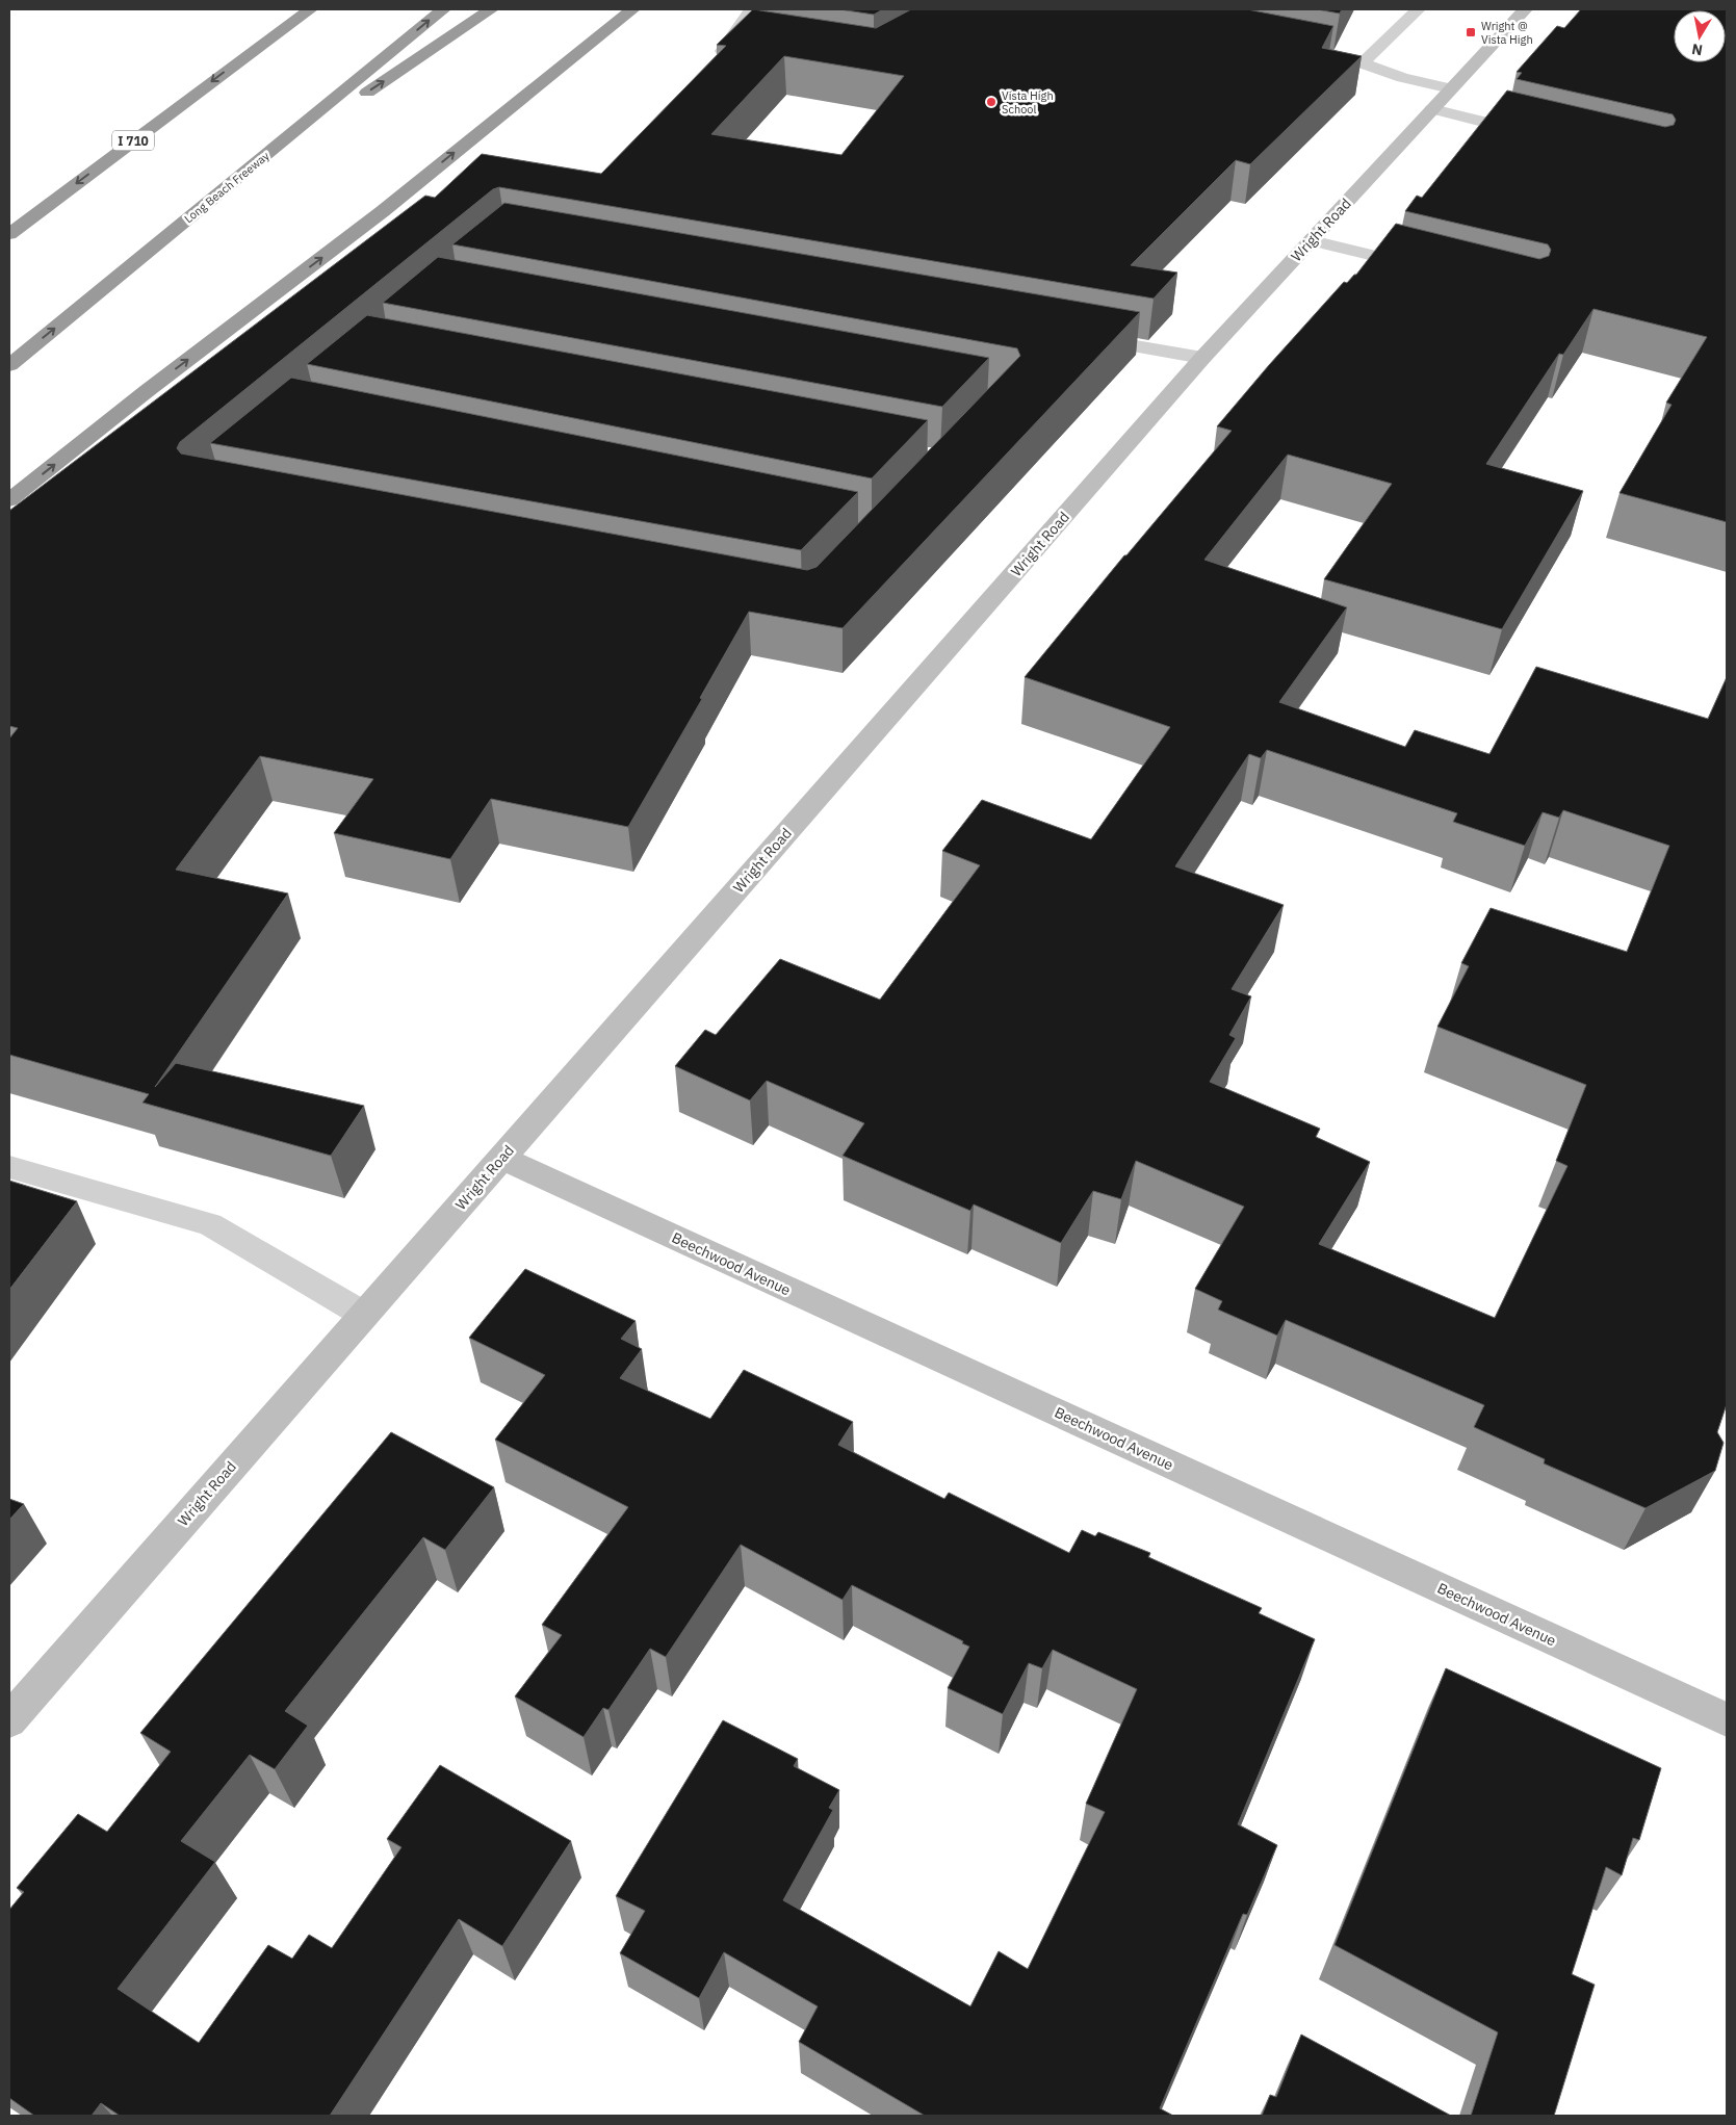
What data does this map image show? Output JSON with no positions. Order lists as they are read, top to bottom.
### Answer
{
  "streets": {
    "highway": ["I 710", "Long Beach Freeway"],
    "street": ["Wright Road", "Beechwood Avenue"]
  },
  "crossings": [
    ["Wright Road", "Beechwood Avenue"]
  ],
  "places": {
    "transit": ["Wright @ Vista High"],
    "other": ["Vista High School"]
  },
  "north": "bottom"
}
